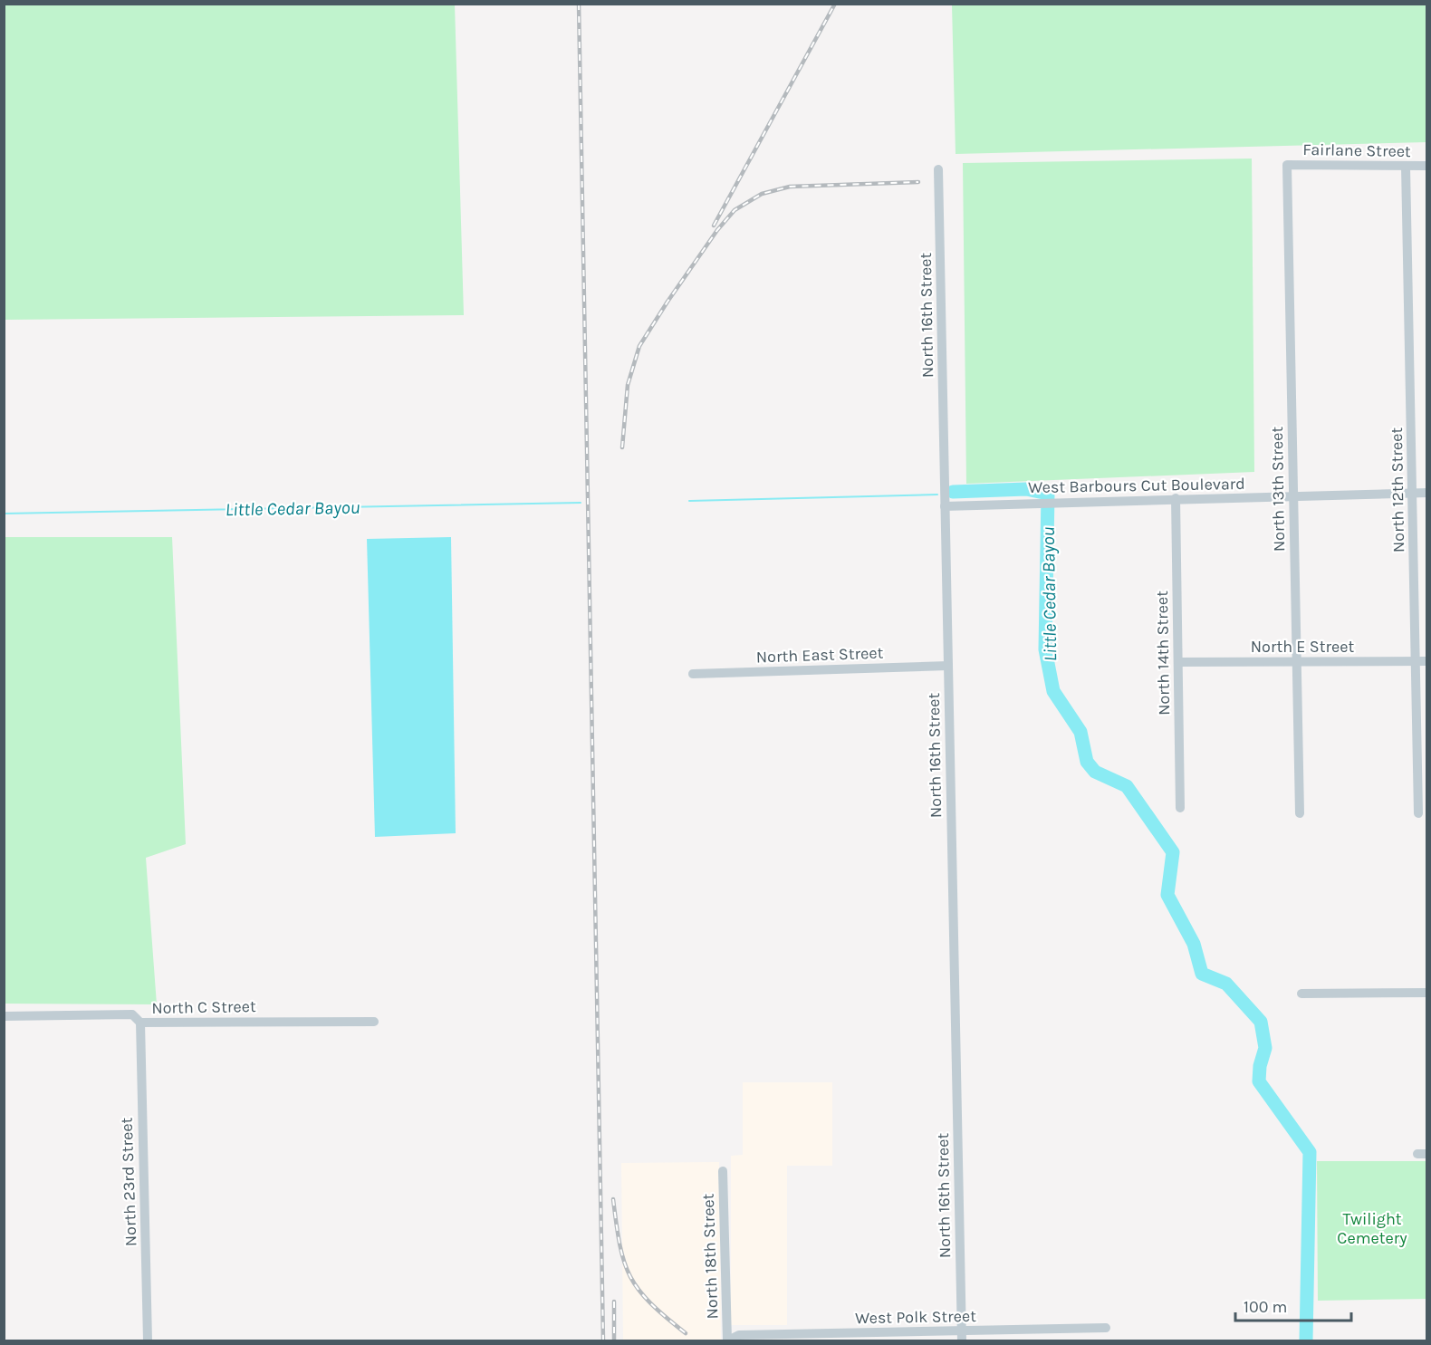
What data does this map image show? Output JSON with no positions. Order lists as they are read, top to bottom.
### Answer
{
  "streets": {
    "street": [
      "Fairlane Street",
      "North 16th Street",
      "West Barbours Cut Boulevard",
      "North 13th Street",
      "North 12th Street",
      "North E Street",
      "North 14th Street",
      "North East Street",
      "North C Street",
      "North 23rd Street",
      "North 18th Street",
      "West Polk Street"
    ]
  },
  "crossings": [
    ["Fairlane Street", "North 13th Street"],
    ["Fairlane Street", "North 12th Street"],
    ["North 16th Street", "West Barbours Cut Boulevard"],
    ["North 16th Street", "North East Street"],
    ["North 16th Street", "West Polk Street"],
    ["West Barbours Cut Boulevard", "North 13th Street"],
    ["West Barbours Cut Boulevard", "North 12th Street"],
    ["West Barbours Cut Boulevard", "North 14th Street"],
    ["North 13th Street", "North E Street"],
    ["North 12th Street", "North E Street"],
    ["North E Street", "North 14th Street"],
    ["North C Street", "North 23rd Street"],
    ["North 18th Street", "West Polk Street"]
  ],
  "water": ["Little Cedar Bayou"],
  "parks": ["Twilight Cemetery"],
  "scale_bar": "100 m"
}
